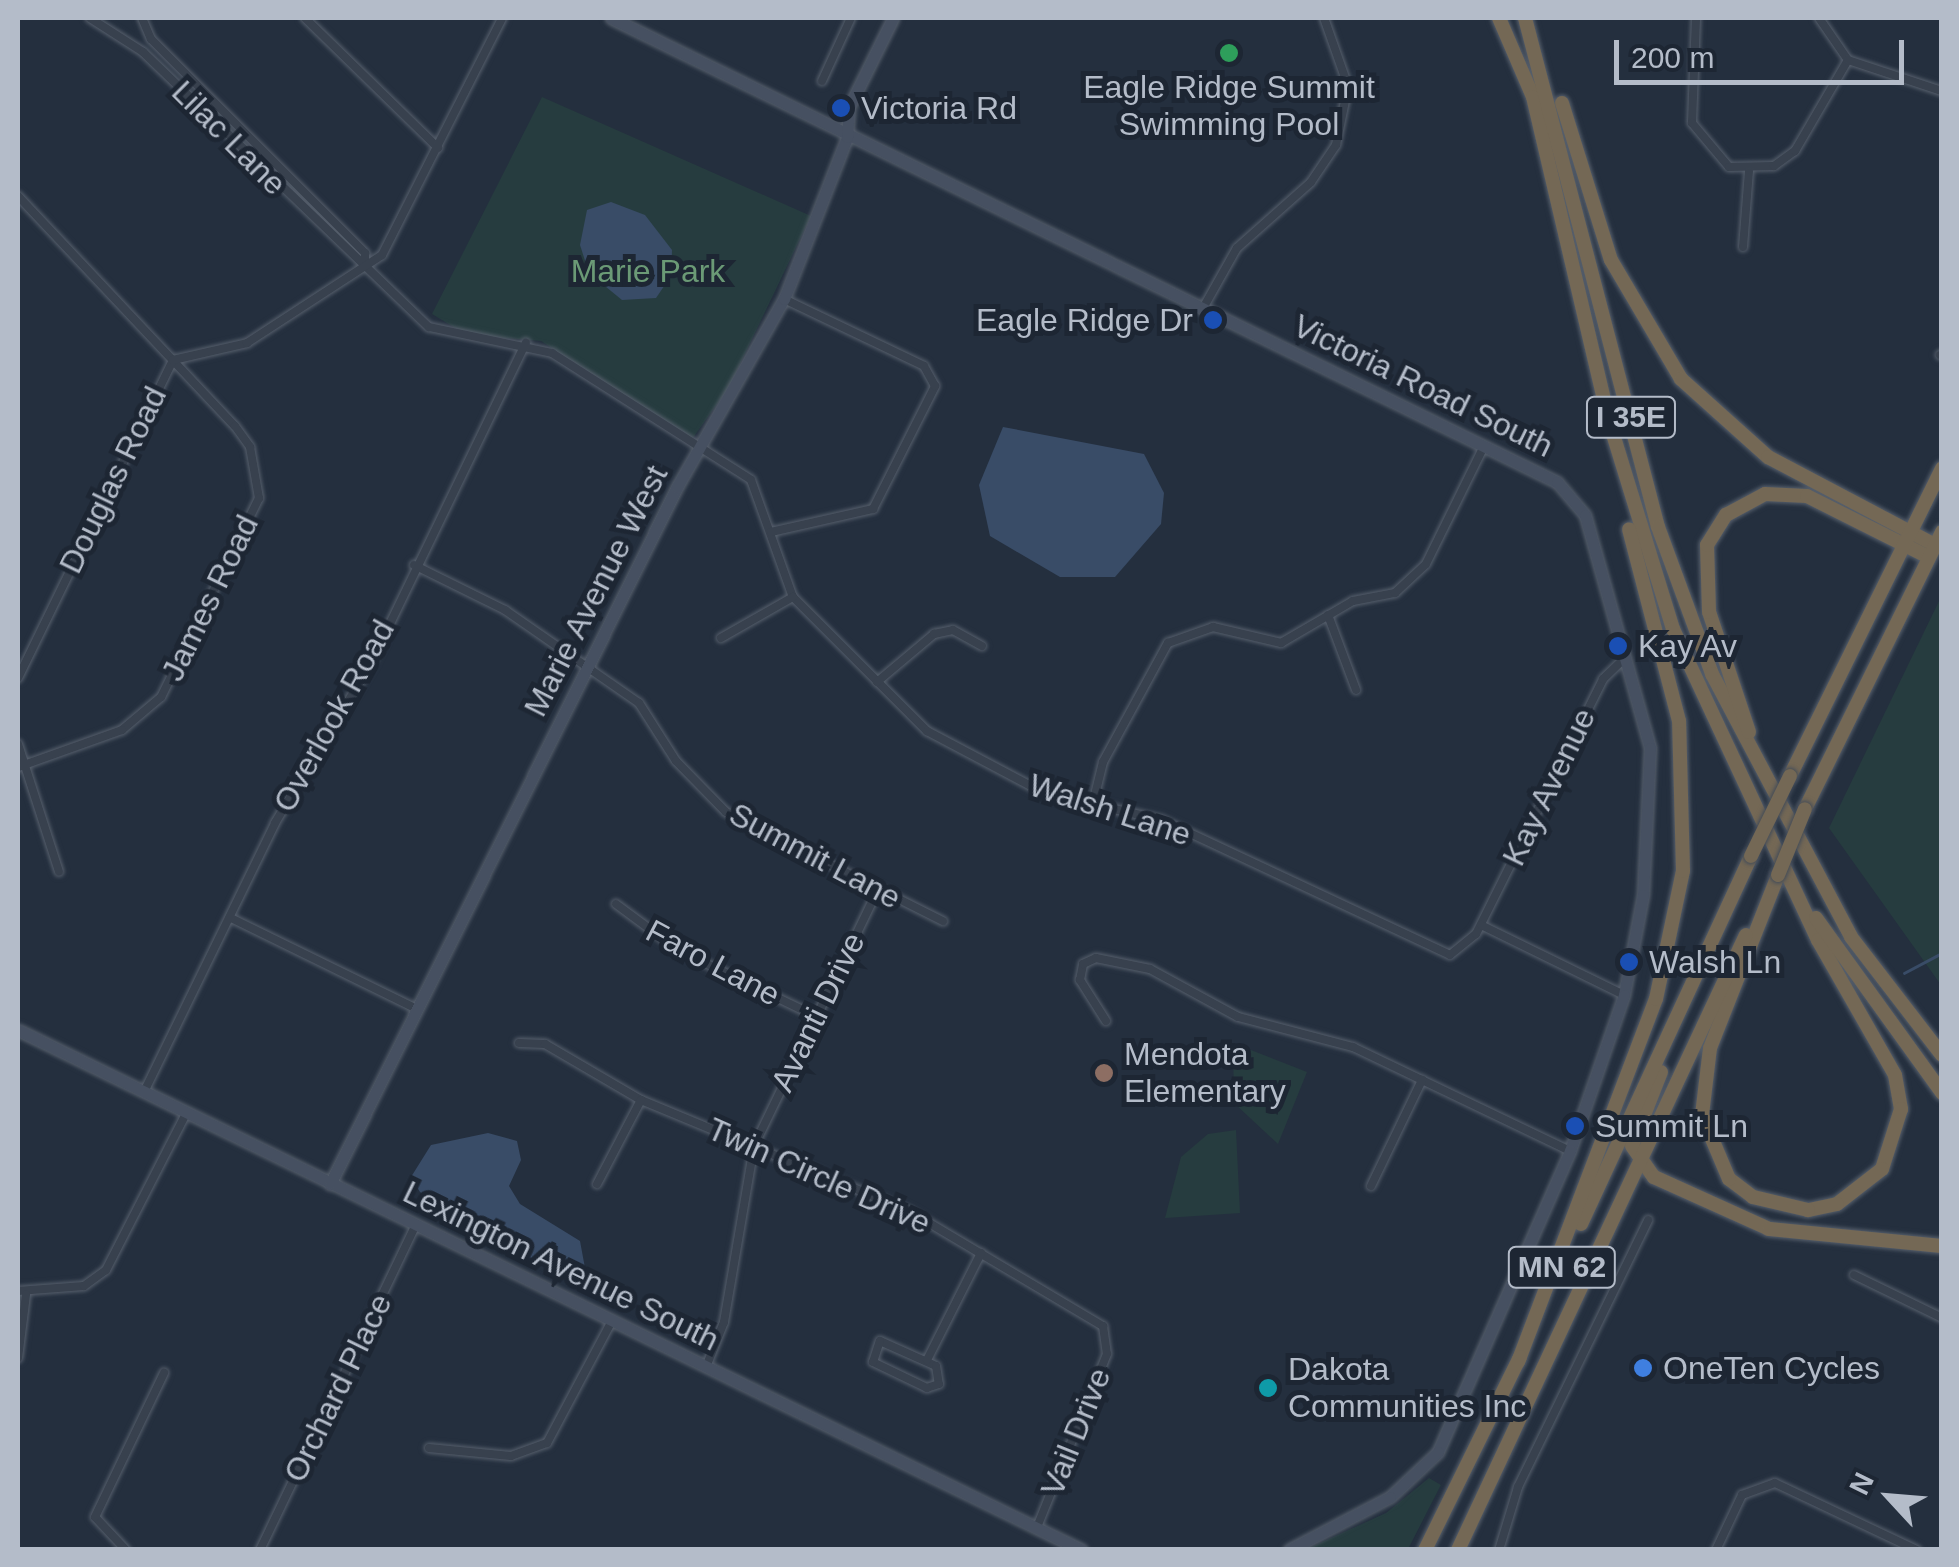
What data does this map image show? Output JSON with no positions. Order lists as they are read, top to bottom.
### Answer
{
  "streets": {
    "highway": ["I 35E", "MN 62"],
    "street": [
      "Lilac Lane",
      "Victoria Road South",
      "Douglas Road",
      "Marie Avenue West",
      "James Road",
      "Overlook Road",
      "Kay Avenue",
      "Walsh Lane",
      "Summit Lane",
      "Faro Lane",
      "Avanti Drive",
      "Twin Circle Drive",
      "Lexington Avenue South",
      "Orchard Place",
      "Vail Drive"
    ]
  },
  "crossings": [
    ["Lilac Lane", "Douglas Road"],
    ["Lilac Lane", "Marie Avenue West"],
    ["Lilac Lane", "Overlook Road"],
    ["Lilac Lane", "Walsh Lane"],
    ["Victoria Road South", "Marie Avenue West"],
    ["Victoria Road South", "Kay Avenue"],
    ["Douglas Road", "James Road"],
    ["Marie Avenue West", "Walsh Lane"],
    ["Marie Avenue West", "Summit Lane"],
    ["Marie Avenue West", "Lexington Avenue South"],
    ["Overlook Road", "Summit Lane"],
    ["Overlook Road", "Lexington Avenue South"],
    ["Kay Avenue", "Walsh Lane"],
    ["Summit Lane", "Avanti Drive"],
    ["Faro Lane", "Avanti Drive"],
    ["Avanti Drive", "Twin Circle Drive"],
    ["Avanti Drive", "Lexington Avenue South"],
    ["Twin Circle Drive", "Vail Drive"],
    ["Lexington Avenue South", "Orchard Place"],
    ["Lexington Avenue South", "Vail Drive"]
  ],
  "parks": ["Marie Park"],
  "places": [
    "Eagle Ridge Summit Swimming Pool",
    "Victoria Rd",
    "Eagle Ridge Dr",
    "Kay Av",
    "Walsh Ln",
    "Mendota Elementary",
    "Summit Ln",
    "OneTen Cycles",
    "Dakota Communities Inc"
  ],
  "scale_bar": "200 m",
  "north": "top left"
}
